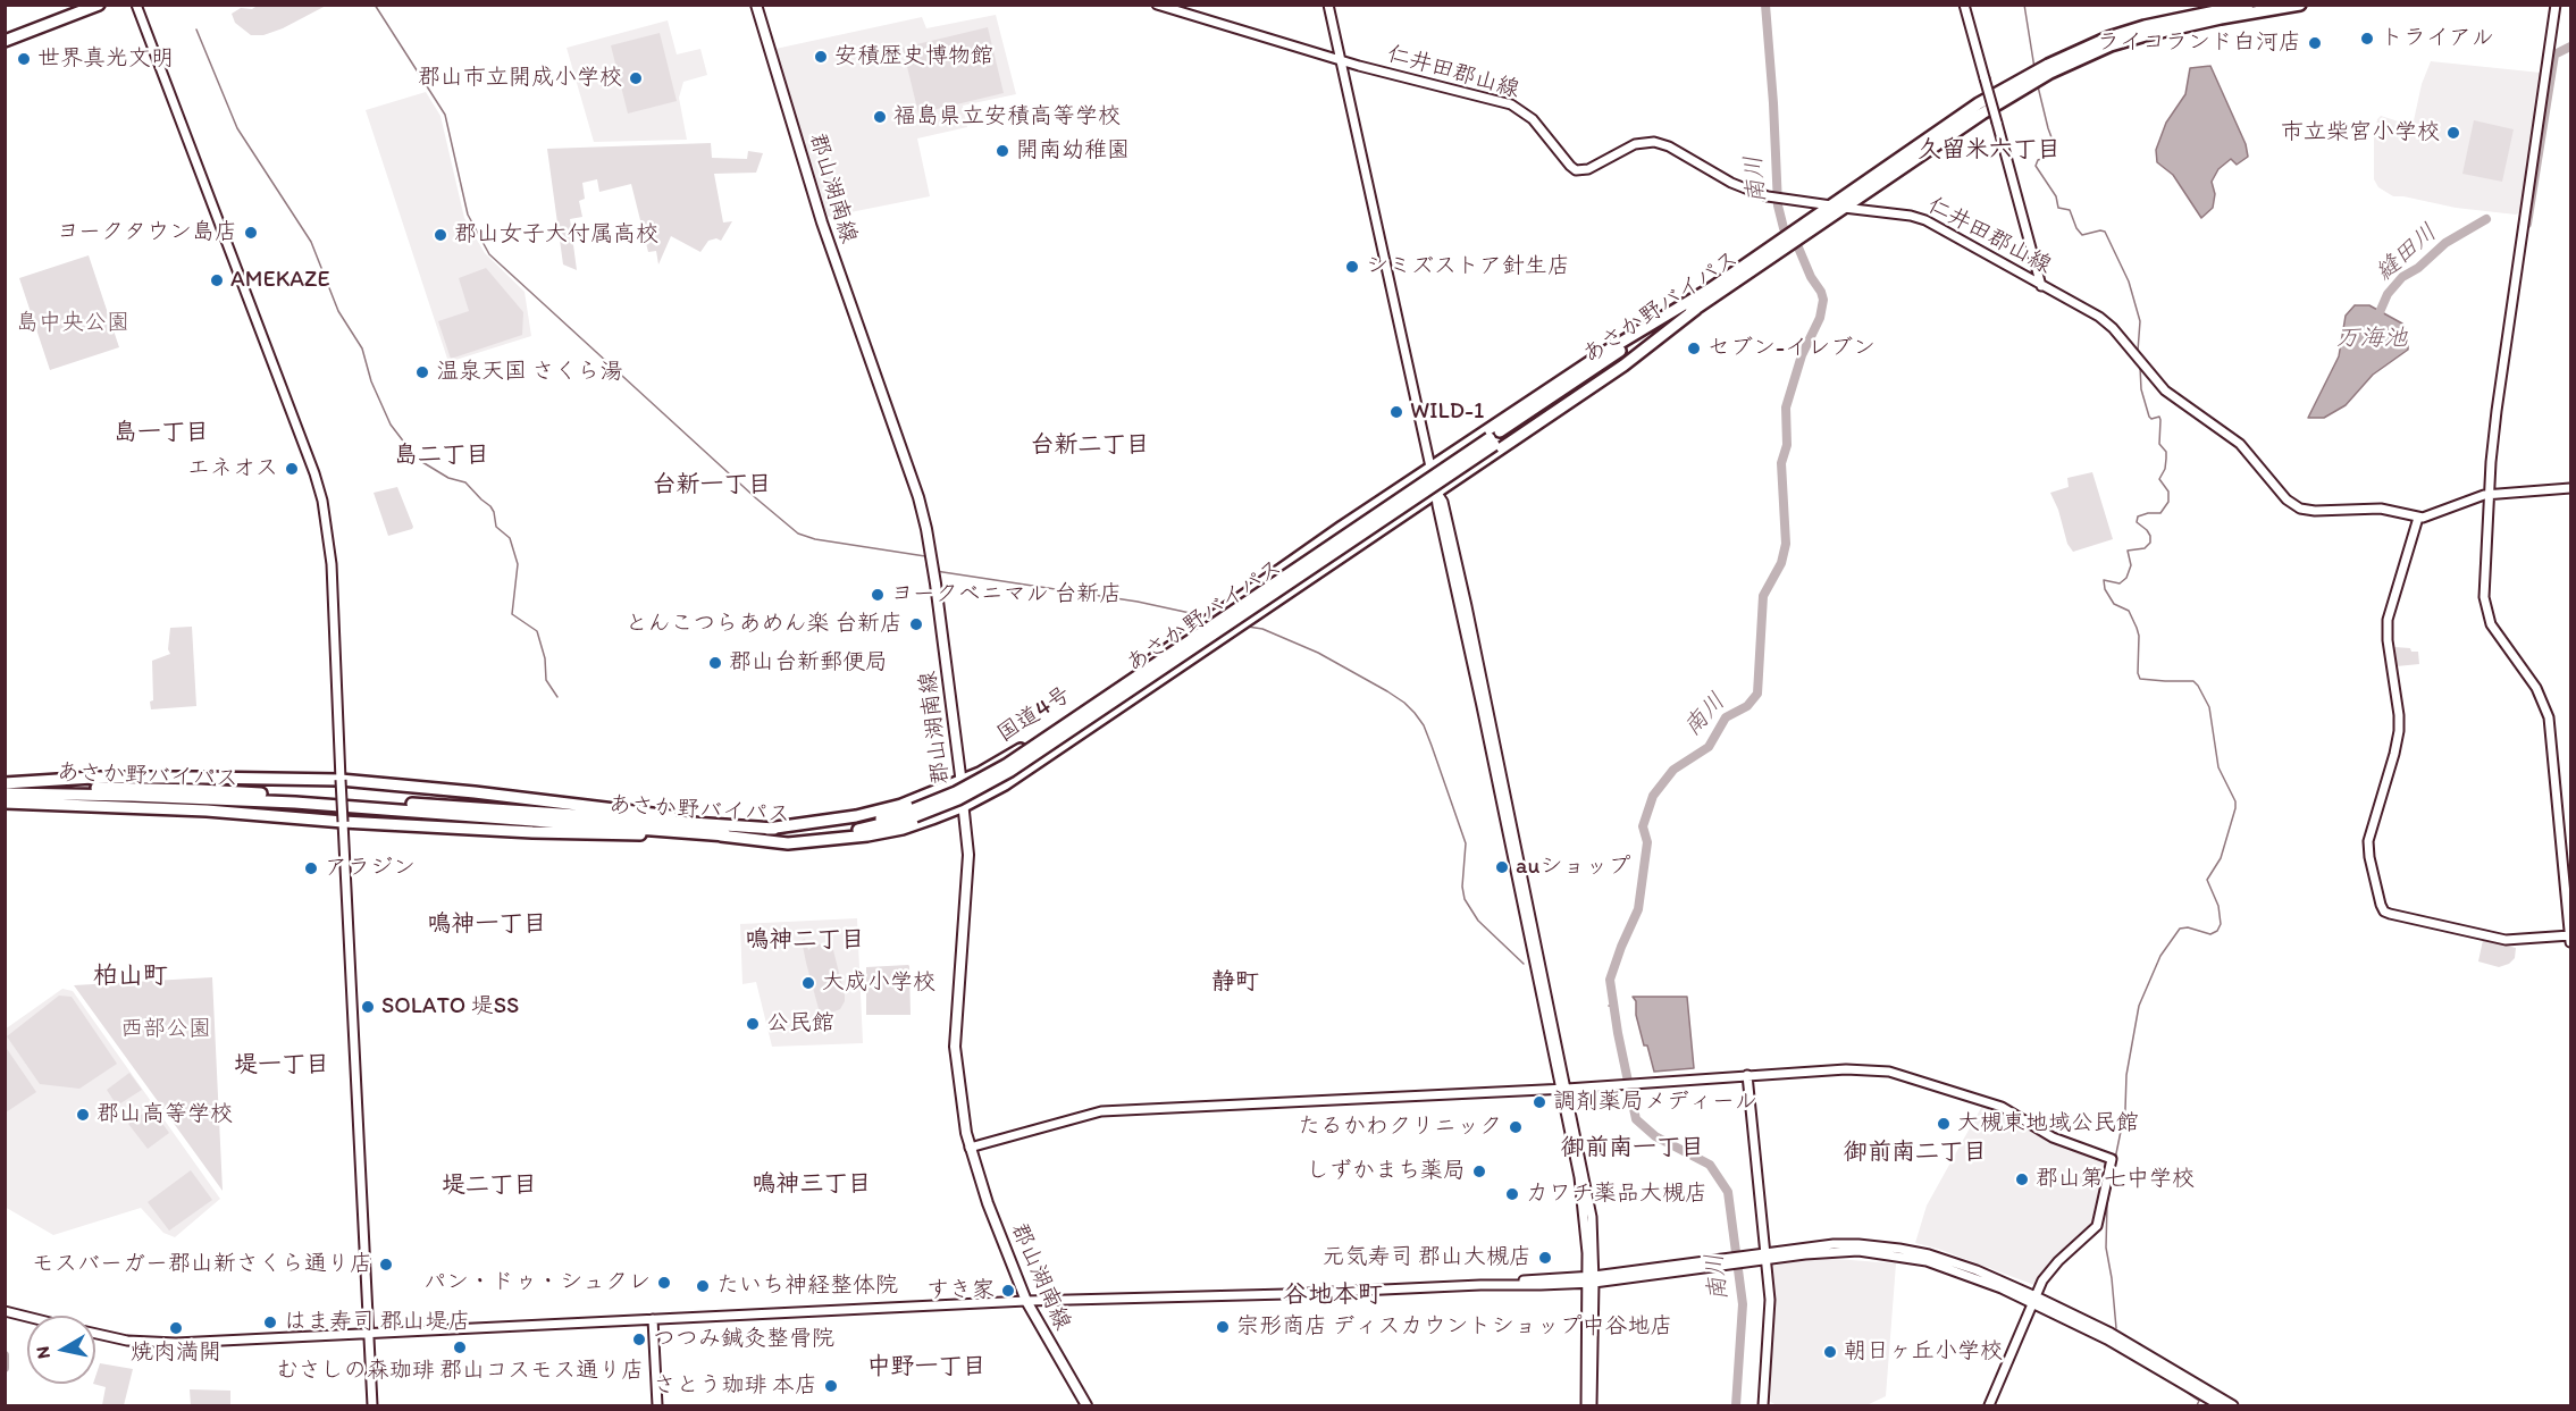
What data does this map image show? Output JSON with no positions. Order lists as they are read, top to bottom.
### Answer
{
  "streets": {
    "highway": ["あさか野バイパス", "国道4号"],
    "main road": ["郡山湖南線"],
    "street": ["仁井田郡山線"]
  },
  "crossings": [
    ["仁井田郡山線", "あさか野バイパス"],
    ["郡山湖南線", "国道4号"],
    ["あさか野バイパス", "国道4号"]
  ],
  "districts": [
    "久留米六丁目",
    "島一丁目",
    "台新二丁目",
    "島二丁目",
    "台新一丁目",
    "鳴神一丁目",
    "鳴神二丁目",
    "柏山町",
    "静町",
    "堤一丁目",
    "御前南一丁目",
    "御前南二丁目",
    "鳴神三丁目",
    "堤二丁目",
    "谷地本町",
    "中野一丁目"
  ],
  "water": ["南川", "縫田川", "万海池"],
  "parks": ["島中央公園", "西部公園"],
  "places": [
    "トライアル",
    "ライコランド白河店",
    "安積歴史博物館",
    "世界真光文明",
    "郡山市立開成小学校",
    "福島県立安積高等学校",
    "市立柴宮小学校",
    "開南幼稚園",
    "ヨークタウン島店",
    "郡山女子大付属高校",
    "シミズストア針生店",
    "AMEKAZE",
    "セブン-イレブン",
    "温泉天国 さくら湯",
    "WILD-1",
    "エネオス",
    "ヨークベニマル 台新店",
    "とんこつらあめん楽 台新店",
    "郡山台新郵便局",
    "auショップ",
    "アラジン",
    "大成小学校",
    "SOLATO 堤SS",
    "公民館",
    "調剤薬局メディール",
    "郡山高等学校",
    "大槻東地域公民館",
    "たるかわクリニック",
    "しずかまち薬局",
    "郡山第七中学校",
    "カワチ薬品大槻店",
    "元気寿司 郡山大槻店",
    "モスバーガー郡山新さくら通り店",
    "パン・ドゥ・シュクレ",
    "たいち神経整体院",
    "すき家",
    "はま寿司 郡山堤店",
    "宗形商店 ディスカウントショップ中谷地店",
    "焼肉満開",
    "つつみ鍼灸整骨院",
    "むさしの森珈琲 郡山コスモス通り店",
    "朝日ヶ丘小学校",
    "さとう珈琲 本店"
  ],
  "north": "left"
}
